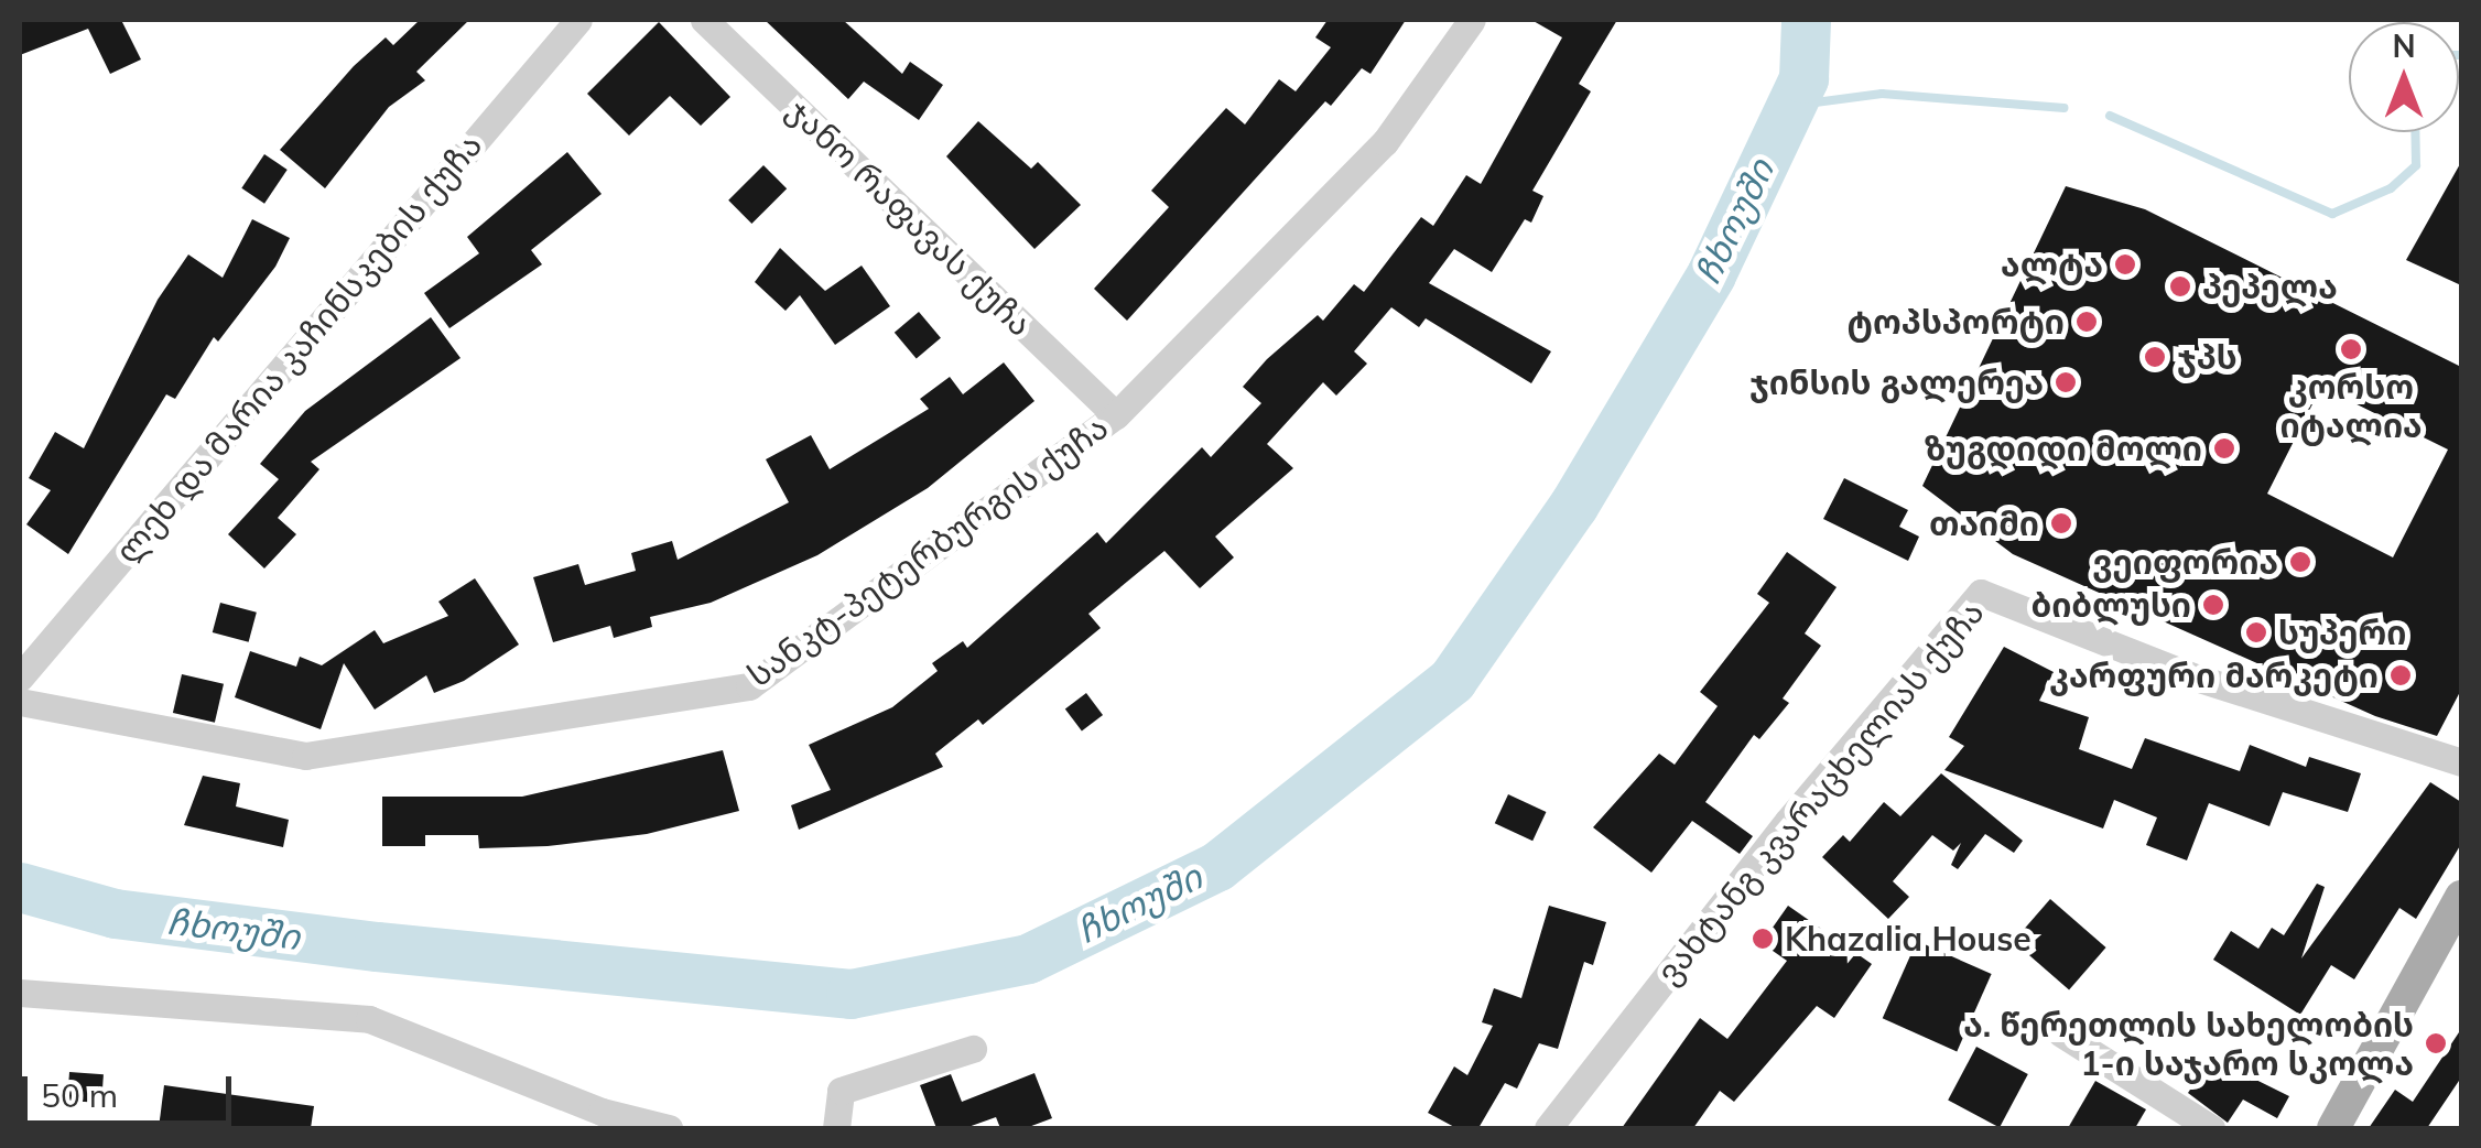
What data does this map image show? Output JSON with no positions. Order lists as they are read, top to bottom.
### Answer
{
  "streets": {
    "street": [
      "ჯანო რაფავას ქუჩა",
      "ლეხ და მარია კაჩინსკების ქუჩა",
      "სანკტ-პეტერბურგის ქუჩა",
      "ვახტანგ კვარაცხელიას ქუჩა"
    ]
  },
  "crossings": [
    ["ჯანო რაფავას ქუჩა", "სანკტ-პეტერბურგის ქუჩა"]
  ],
  "water": ["ჩხოუში"],
  "places": [
    "ალტა",
    "პეპელა",
    "ტოპსპორტი",
    "კორსო იტალია",
    "ჯპს",
    "ჯინსის გალერეა",
    "ზუგდიდი მოლი",
    "თაიმი",
    "ვეიფორია",
    "ბიბლუსი",
    "სუპერი",
    "კარფური მარკეტი",
    "Khazalia House",
    "ა. წერეთლის სახელობის 1-ი საჯარო სკოლა"
  ],
  "scale_bar": "50 m",
  "north": "top"
}
